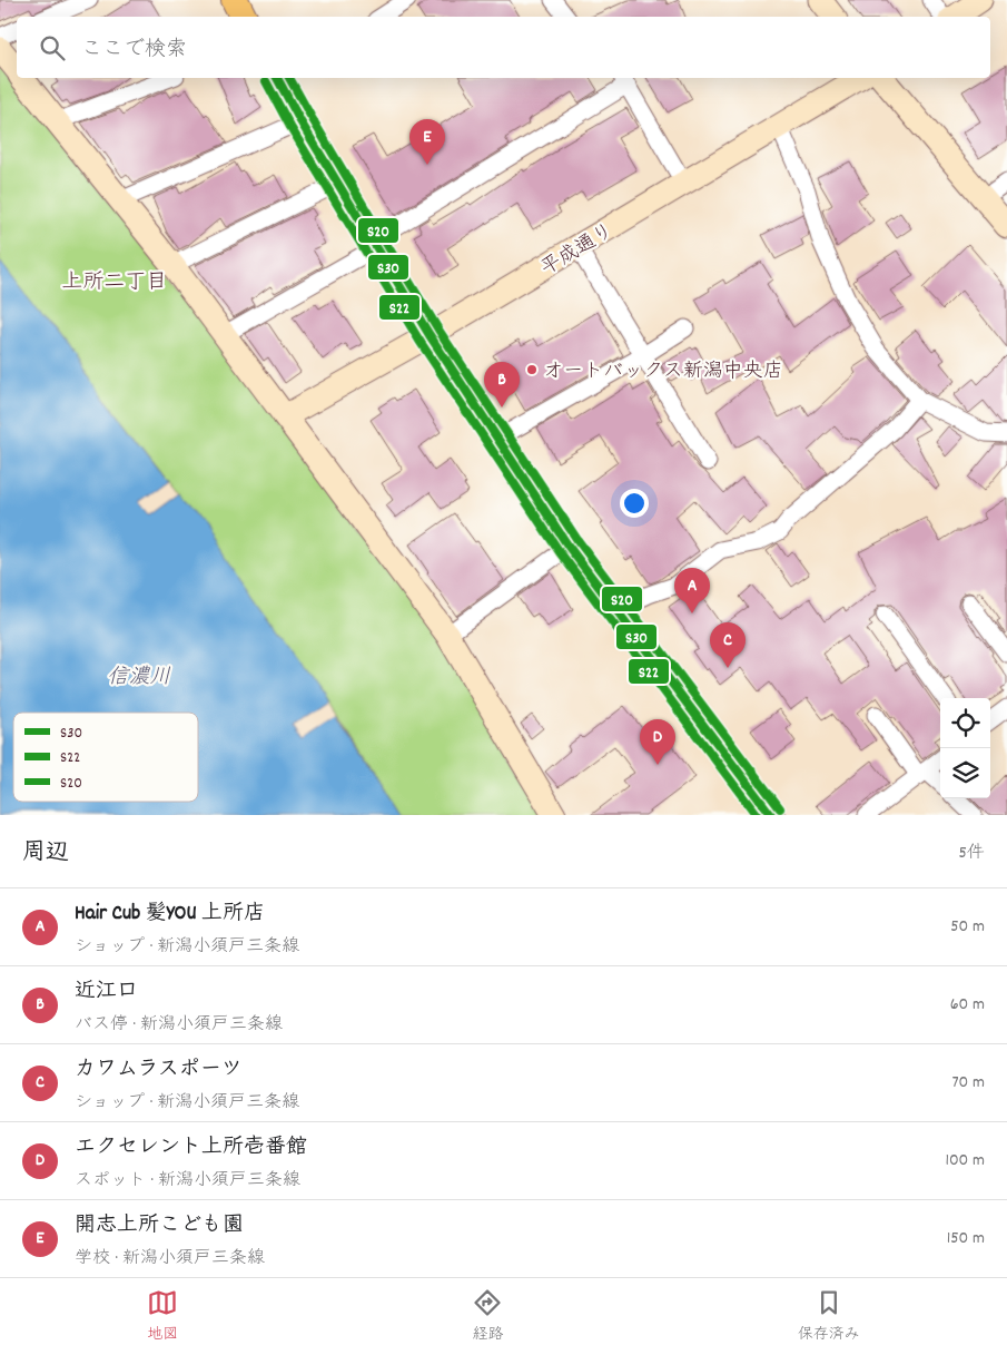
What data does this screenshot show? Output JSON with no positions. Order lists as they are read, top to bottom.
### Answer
{
  "streets": {
    "street": ["平成通り"]
  },
  "districts": ["上所二丁目"],
  "water": ["信濃川"],
  "places": ["オートバックス新潟中央店"],
  "lines": ["transit line S30", "transit line S20", "transit line S22"],
  "legend": ["S30", "S22", "S20"],
  "page": {
    "search": "ここで検索",
    "pins": [
      "E",
      "B",
      "A",
      "C",
      "D"
    ],
    "heading": ["周辺", "5件"],
    "list": [
      {
        "mark": "A",
        "name": "Hair Cub 髪YOU 上所店",
        "note": "ショップ · 新潟小須戸三条線",
        "value": "50 m"
      },
      {
        "mark": "B",
        "name": "近江口",
        "note": "バス停 · 新潟小須戸三条線",
        "value": "60 m"
      },
      {
        "mark": "C",
        "name": "カワムラスポーツ",
        "note": "ショップ · 新潟小須戸三条線",
        "value": "70 m"
      },
      {
        "mark": "D",
        "name": "エクセレント上所壱番館",
        "note": "スポット · 新潟小須戸三条線",
        "value": "100 m"
      },
      {
        "mark": "E",
        "name": "開志上所こども園",
        "note": "学校 · 新潟小須戸三条線",
        "value": "150 m"
      }
    ],
    "nav": ["地図", "経路", "保存済み"]
  }
}
